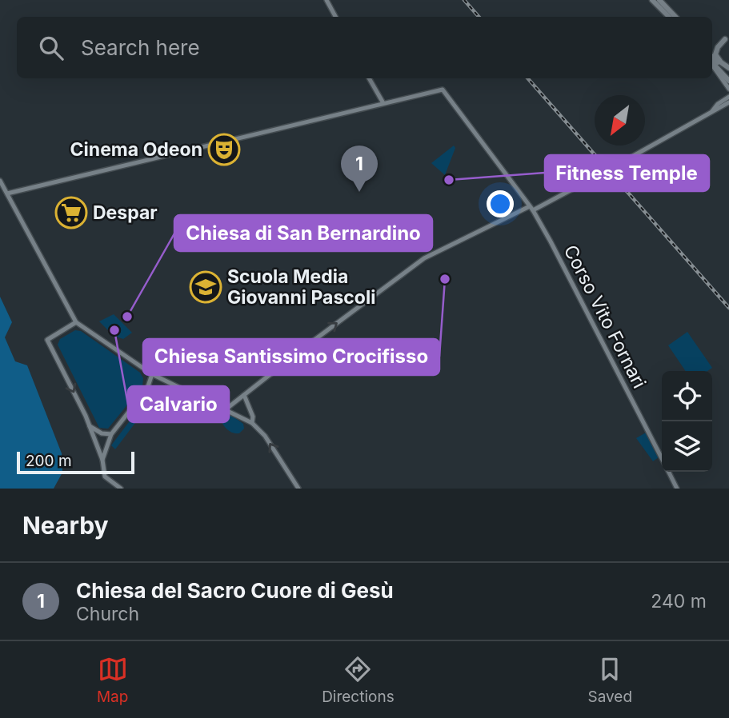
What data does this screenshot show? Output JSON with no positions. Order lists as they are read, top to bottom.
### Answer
{
  "streets": {
    "street": ["Corso Vito Fornari"]
  },
  "places": {
    "theatre": ["Cinema Odeon"],
    "other": [
      "Fitness Temple",
      "Chiesa Santissimo Crocifisso",
      "Chiesa di San Bernardino",
      "Calvario"
    ],
    "supermarket": ["Despar"],
    "school or university": ["Scuola Media Giovanni Pascoli"]
  },
  "scale_bar": "200 m",
  "north": "bottom left",
  "page": {
    "search": "Search here",
    "pins": "1",
    "scale": "200 m",
    "heading": "Nearby",
    "list": [
      {
        "mark": "1",
        "name": "Chiesa del Sacro Cuore di Gesù",
        "note": "Church",
        "value": "240 m"
      }
    ],
    "nav": ["Map", "Directions", "Saved"]
  }
}
